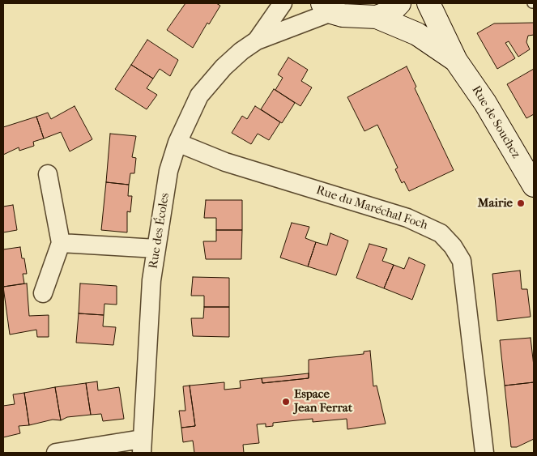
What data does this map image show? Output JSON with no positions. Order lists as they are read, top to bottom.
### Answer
{
  "streets": {
    "main road": ["Rue de Souchez"],
    "street": ["Rue du Maréchal Foch", "Rue des Écoles"]
  },
  "crossings": [
    ["Rue du Maréchal Foch", "Rue des Écoles"]
  ],
  "places": ["Mairie", "Espace Jean Ferrat"]
}
